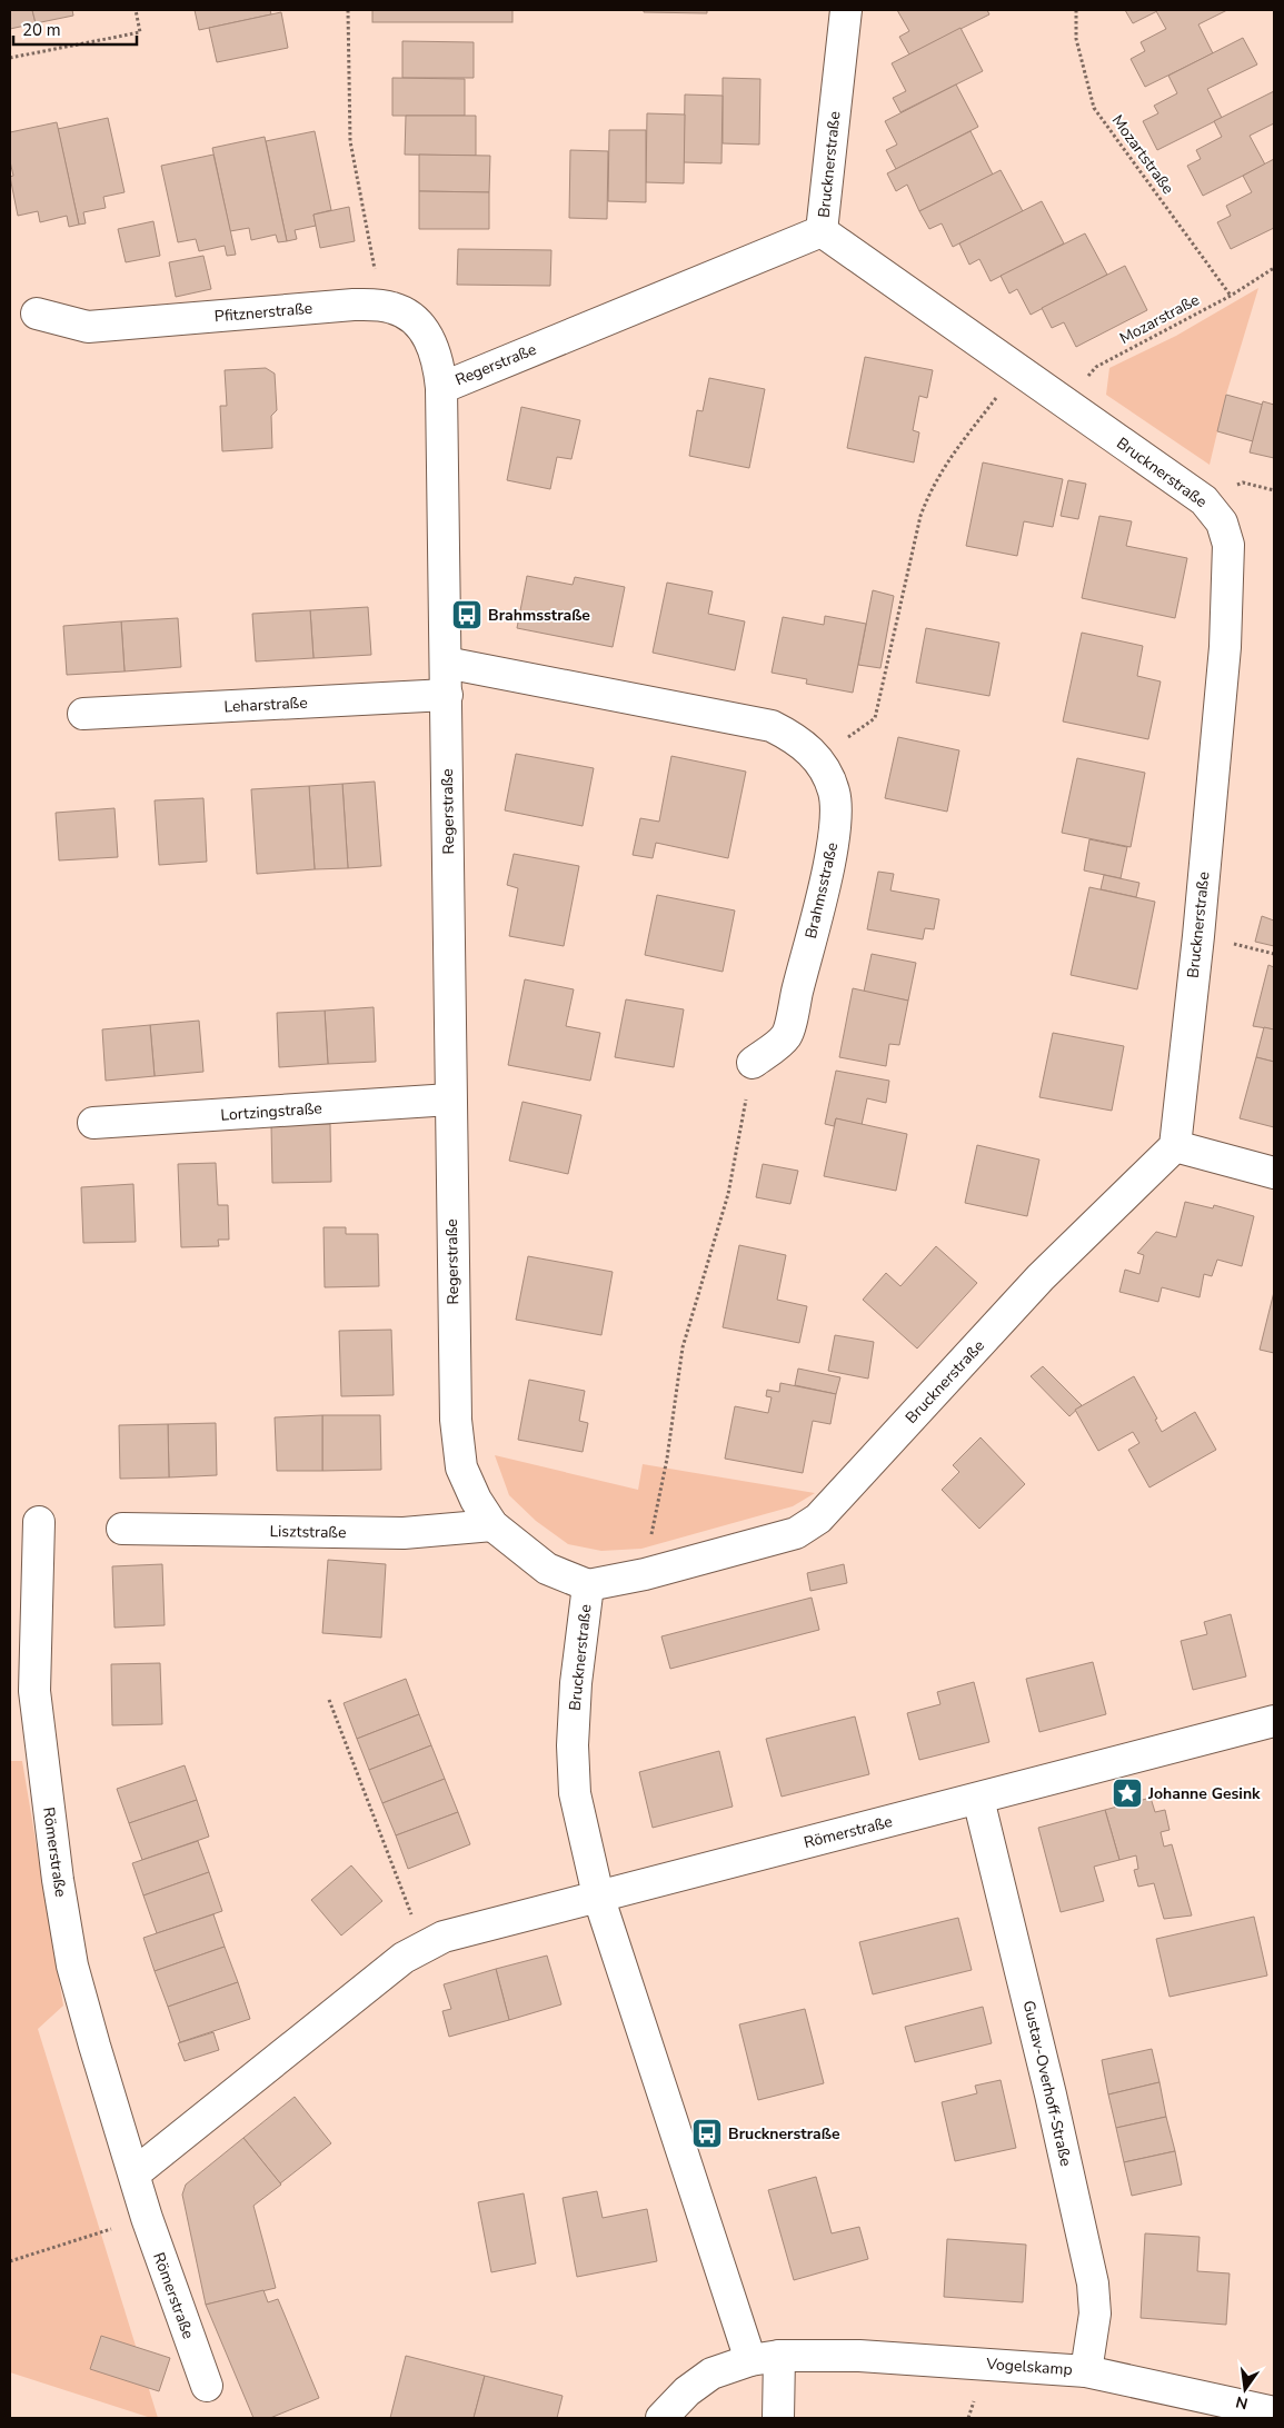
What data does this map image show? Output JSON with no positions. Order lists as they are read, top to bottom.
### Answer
{
  "streets": {
    "street": [
      "Brucknerstraße",
      "Pfitznerstraße",
      "Regerstraße",
      "Leharstraße",
      "Brahmsstraße",
      "Lortzingstraße",
      "Lisztstraße",
      "Römerstraße",
      "Gustav-Overhoff-Straße",
      "Vogelskamp"
    ],
    "path": ["Mozartstraße", "Mozarstraße"]
  },
  "crossings": [
    ["Mozartstraße", "Mozarstraße"],
    ["Brucknerstraße", "Mozarstraße"],
    ["Brucknerstraße", "Regerstraße"],
    ["Brucknerstraße", "Römerstraße"],
    ["Brucknerstraße", "Vogelskamp"],
    ["Pfitznerstraße", "Regerstraße"],
    ["Regerstraße", "Leharstraße"],
    ["Regerstraße", "Brahmsstraße"],
    ["Regerstraße", "Lortzingstraße"],
    ["Regerstraße", "Lisztstraße"],
    ["Römerstraße", "Gustav-Overhoff-Straße"],
    ["Gustav-Overhoff-Straße", "Vogelskamp"]
  ],
  "places": {
    "bus stop": ["Brahmsstraße", "Brucknerstraße"],
    "place": ["Johanne Gesink"]
  },
  "scale_bar": "20 m",
  "north": "bottom"
}
